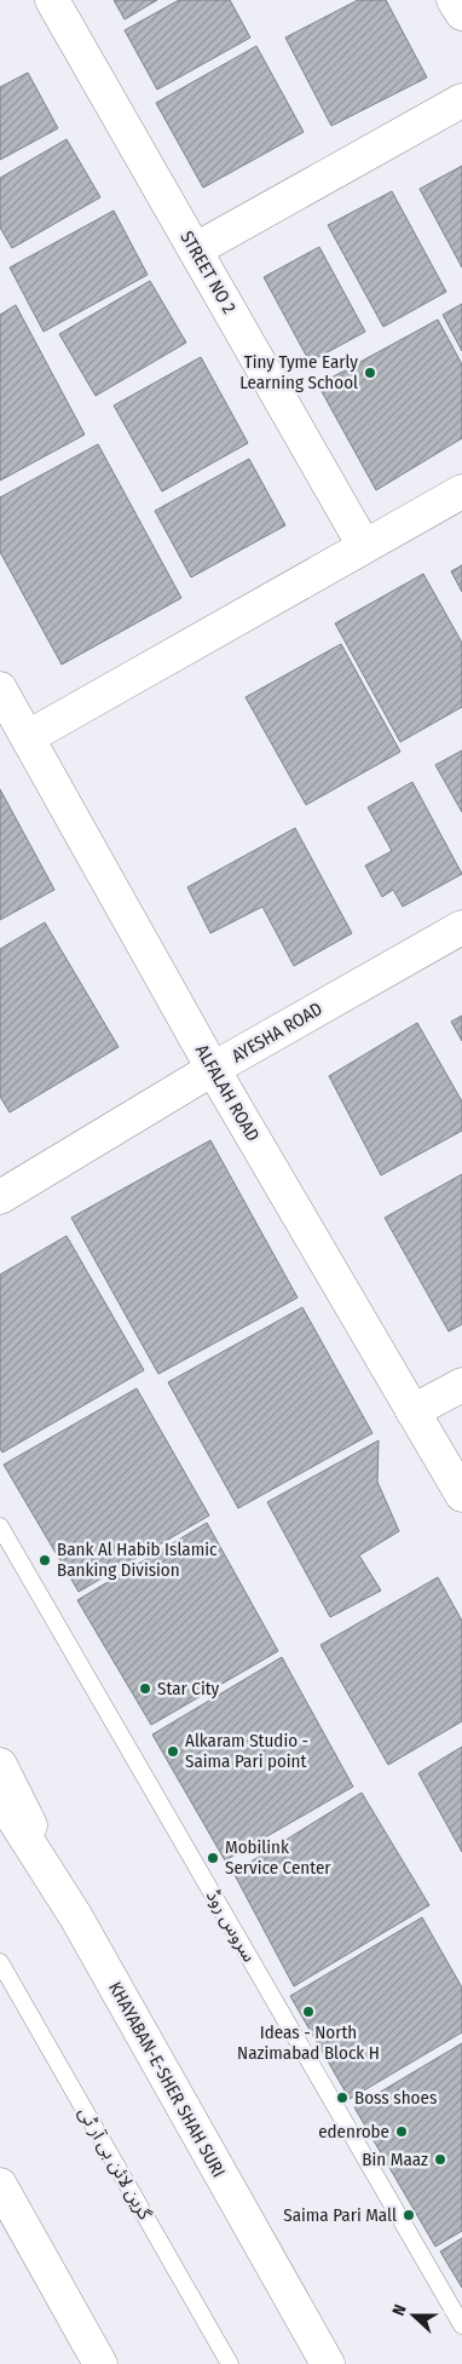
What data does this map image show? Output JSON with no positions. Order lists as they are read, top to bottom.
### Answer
{
  "streets": {
    "street": [
      "STREET NO 2",
      "AYESHA ROAD",
      "ALFALAH ROAD",
      "KHAYABAN-E-SHER SHAH SURI"
    ],
    "lane": ["سروس روڈ", "گرین لائن بی آر ٹی"]
  },
  "crossings": [
    ["AYESHA ROAD", "ALFALAH ROAD"]
  ],
  "places": [
    "Tiny Tyme Early Learning School",
    "Bank Al Habib Islamic Banking Division",
    "Star City",
    "Alkaram Studio - Saima Pari point",
    "Mobilink Service Center",
    "Ideas - North Nazimabad Block H",
    "Boss shoes",
    "edenrobe",
    "Bin Maaz",
    "Saima Pari Mall"
  ],
  "north": "left"
}
